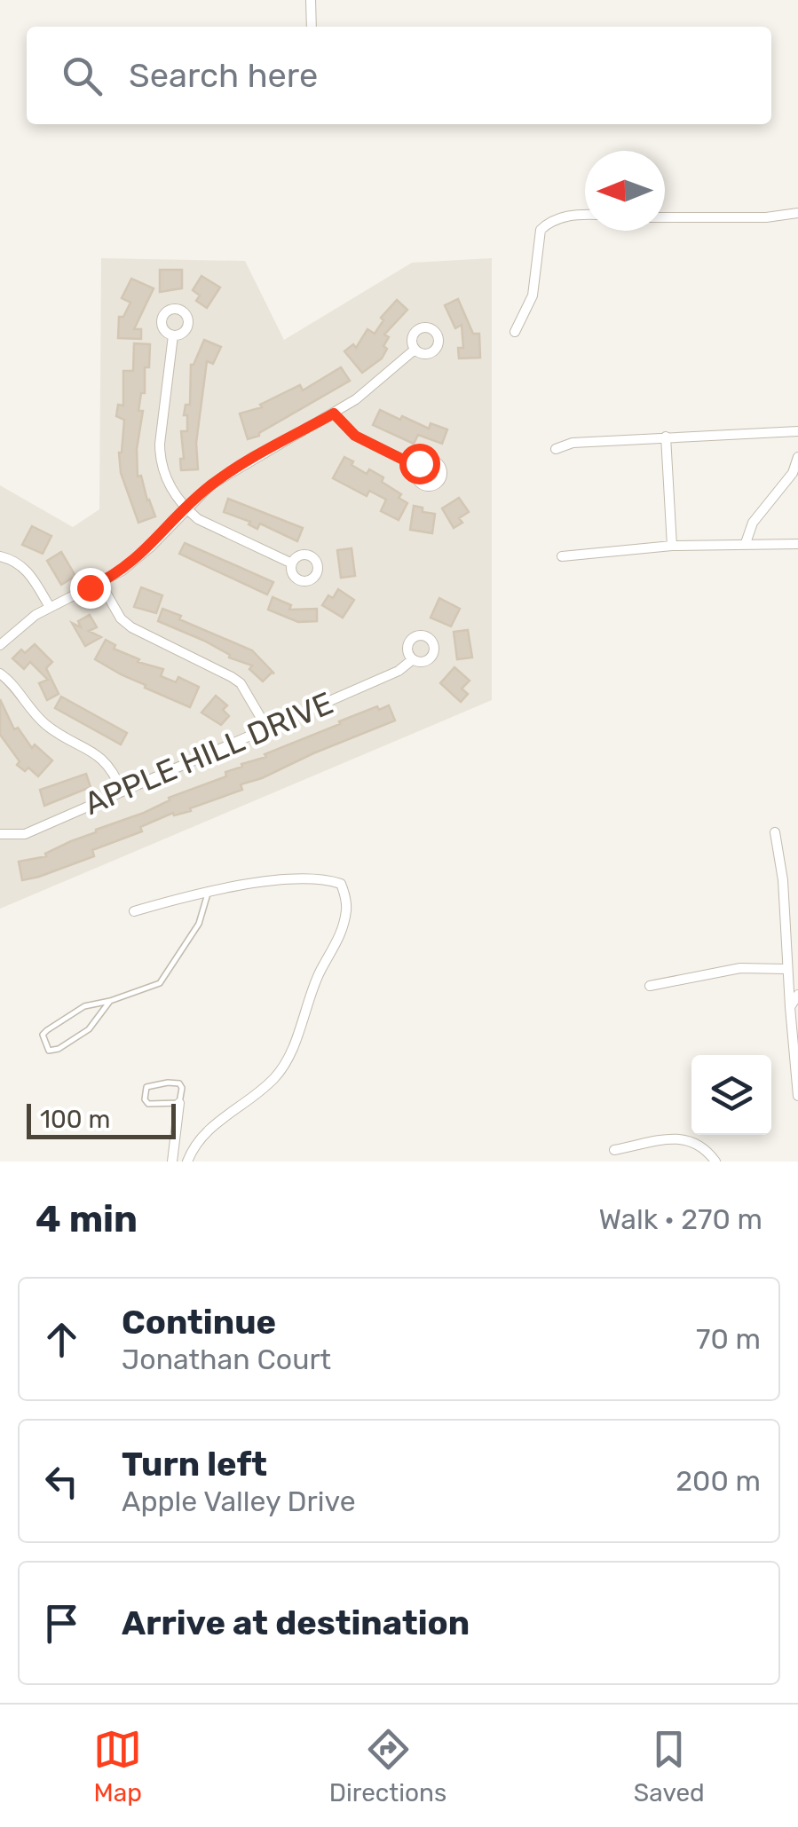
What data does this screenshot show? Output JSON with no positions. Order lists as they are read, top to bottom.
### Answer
{
  "streets": {
    "street": ["APPLE HILL DRIVE"]
  },
  "scale_bar": "100 m",
  "north": "left",
  "page": {
    "search": "Search here",
    "scale": "100 m",
    "heading": ["4 min", "Walk · 270 m"],
    "list": [
      ["Continue", "Jonathan Court", "70 m"],
      ["Turn left", "Apple Valley Drive", "200 m"],
      "Arrive at destination"
    ],
    "nav": ["Map", "Directions", "Saved"]
  }
}
